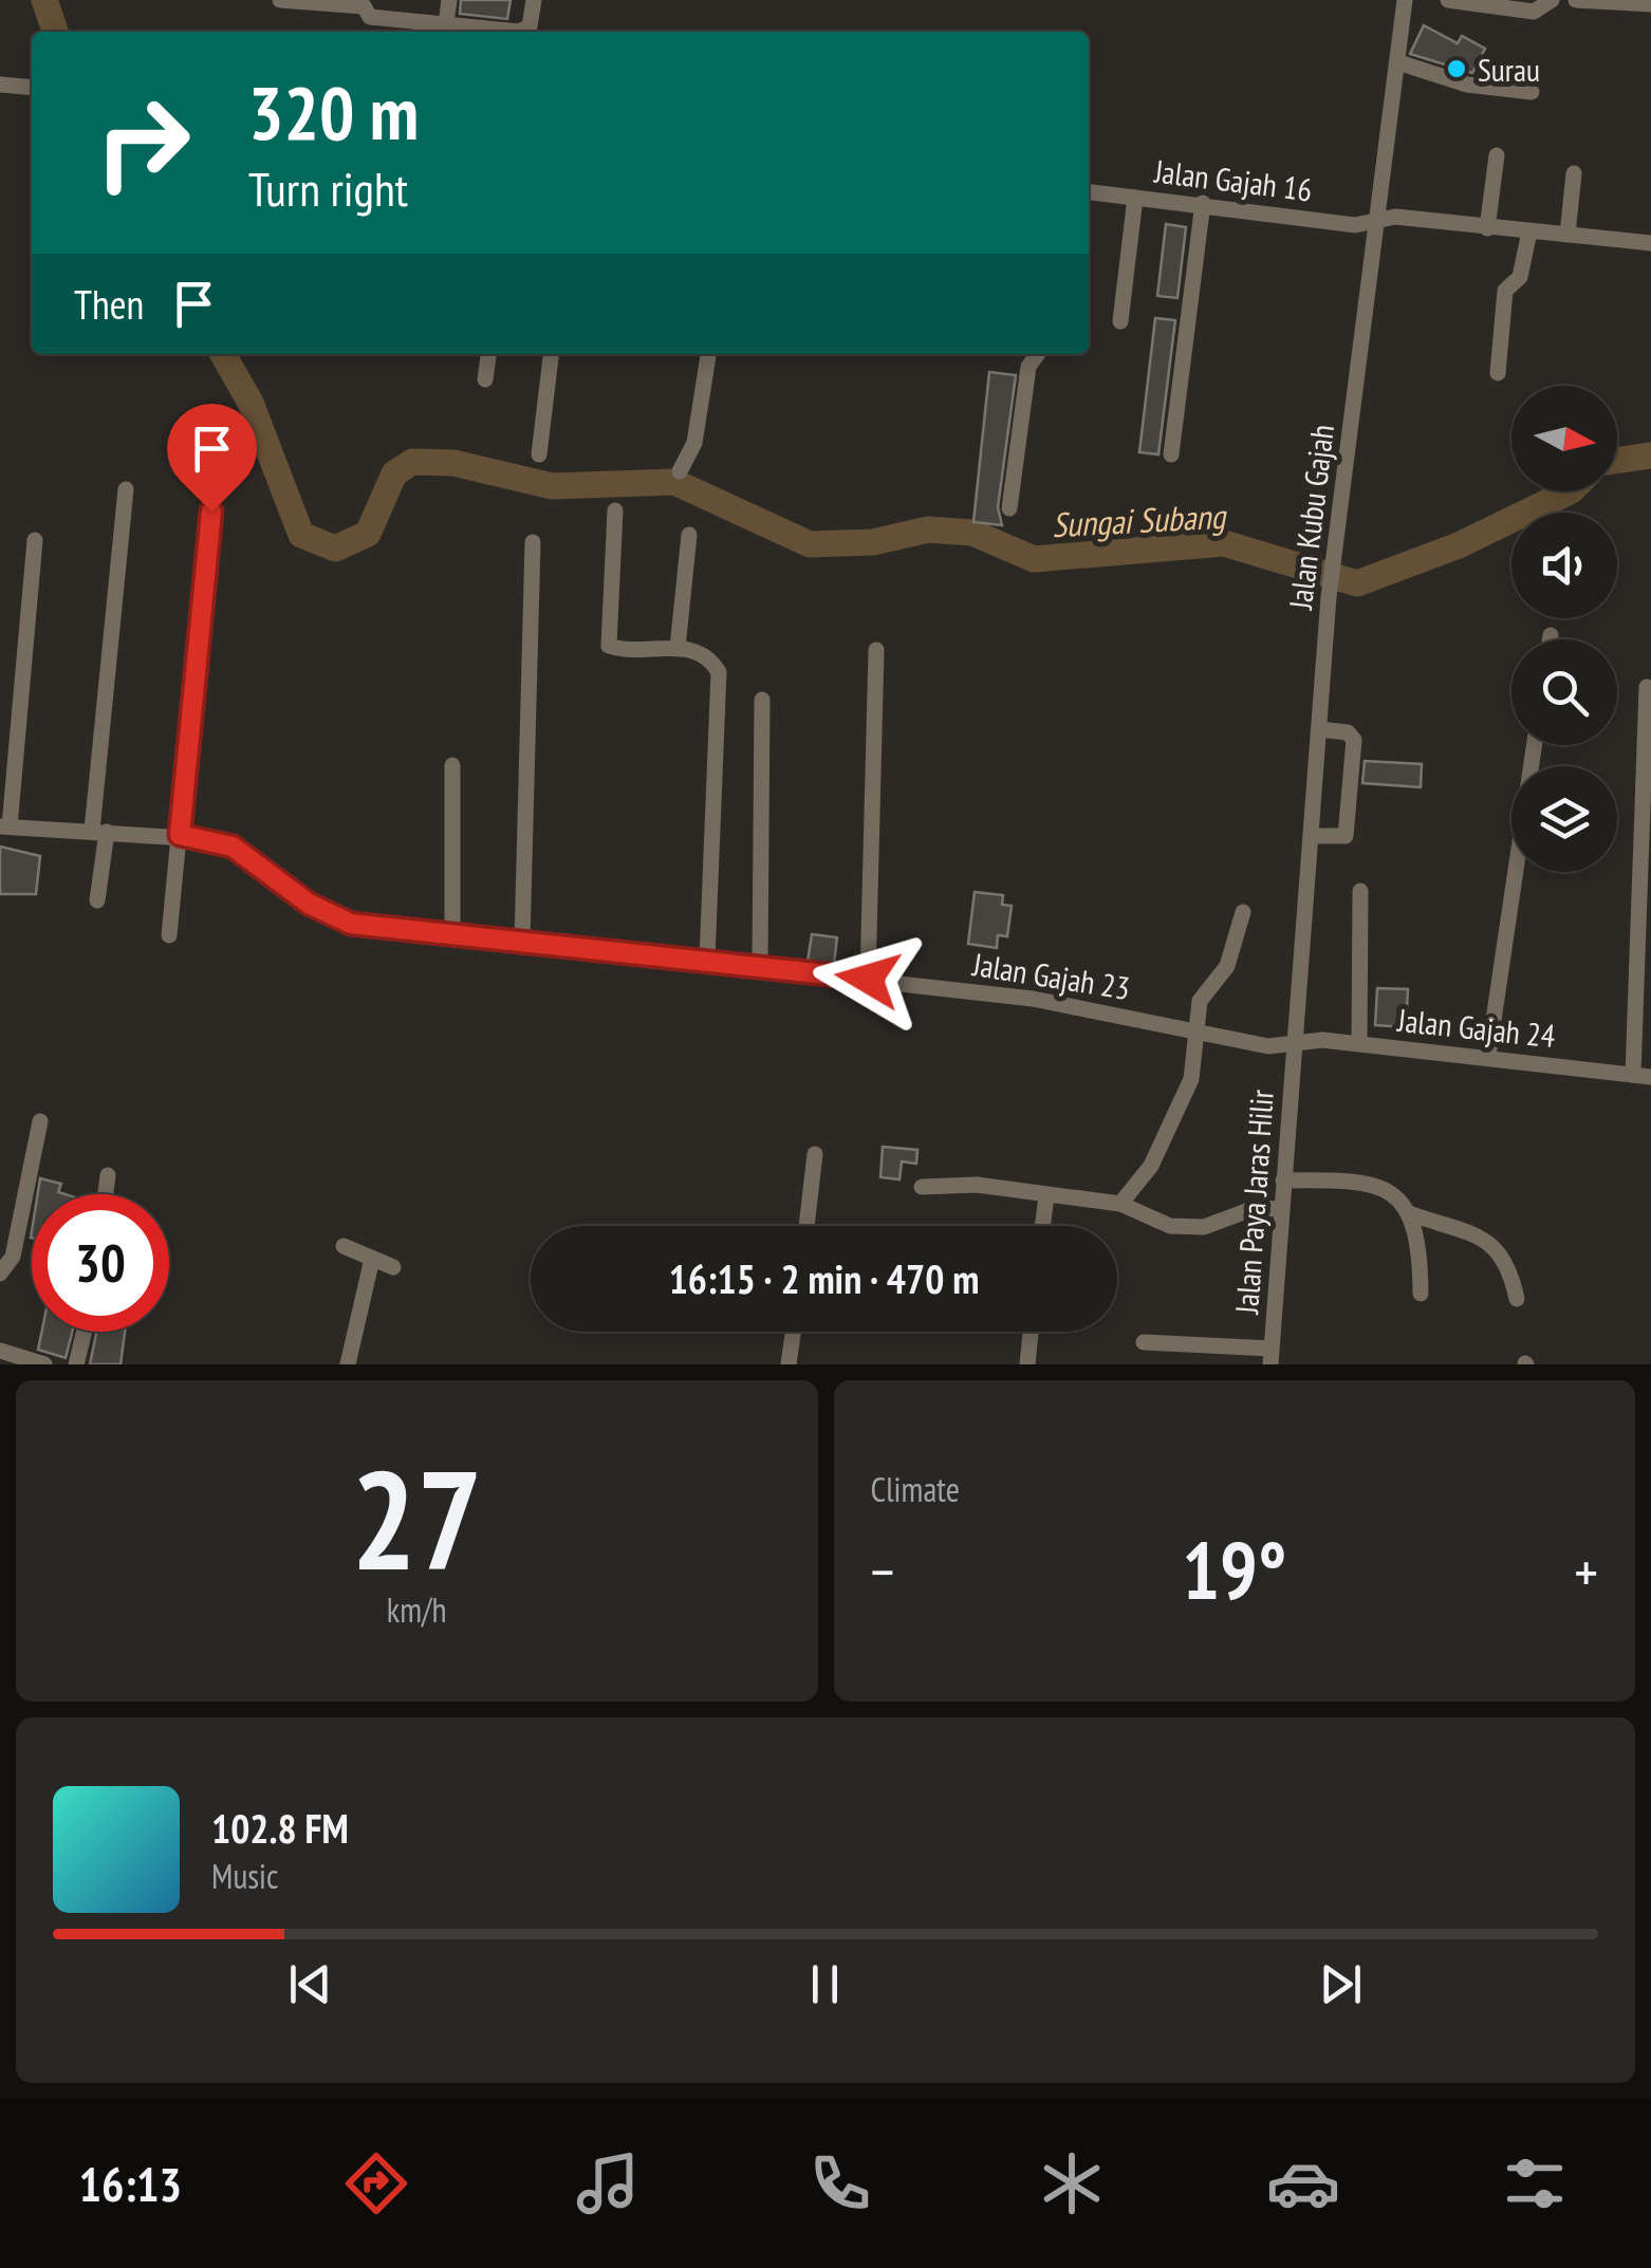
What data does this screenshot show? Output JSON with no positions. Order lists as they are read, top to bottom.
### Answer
{
  "streets": {
    "street": [
      "Jalan Gajah 16",
      "Jalan Kubu Gajah",
      "Jalan Gajah 23",
      "Jalan Gajah 24",
      "Jalan Paya Jaras Hilir"
    ]
  },
  "crossings": [
    ["Jalan Gajah 16", "Jalan Kubu Gajah"],
    ["Jalan Kubu Gajah", "Jalan Gajah 23"],
    ["Jalan Kubu Gajah", "Jalan Gajah 24"],
    ["Jalan Kubu Gajah", "Jalan Paya Jaras Hilir"],
    ["Jalan Gajah 23", "Jalan Gajah 24"],
    ["Jalan Gajah 23", "Jalan Paya Jaras Hilir"],
    ["Jalan Gajah 24", "Jalan Paya Jaras Hilir"]
  ],
  "water": ["Sungai Subang"],
  "places": ["Surau"],
  "north": "right",
  "page": {
    "turn": ["320 m", "Turn right"],
    "then": "Then",
    "limit": "30",
    "trip": "16:15 · 2 min · 470 m",
    "tile": [
      ["27", "km/h"],
      "Climate"
    ],
    "heat": ["−", "19°", "+"],
    "song": ["102.8 FM", "Music"],
    "tabs": "16:13"
  }
}
